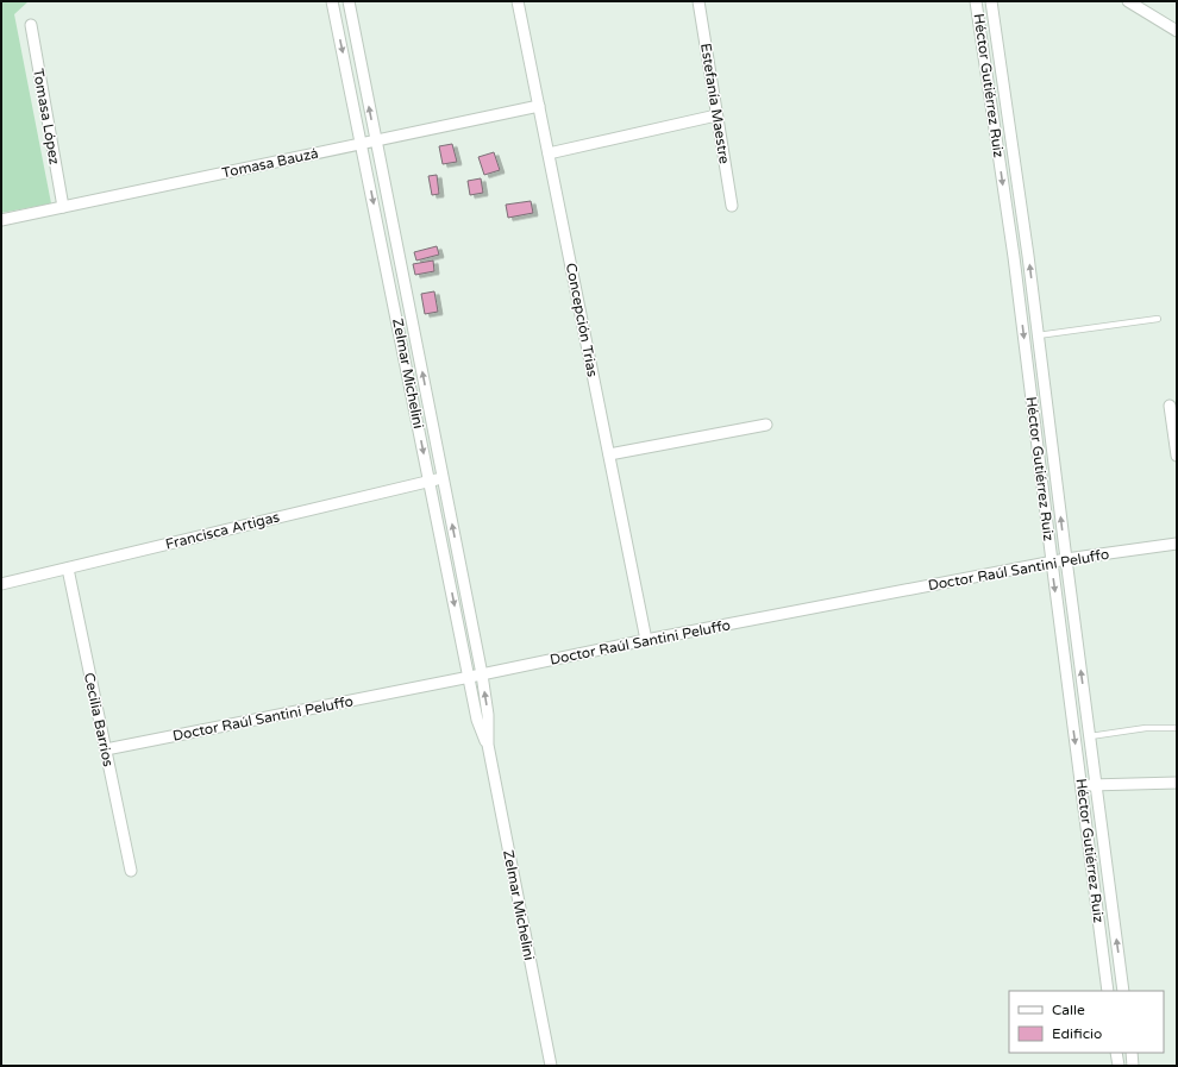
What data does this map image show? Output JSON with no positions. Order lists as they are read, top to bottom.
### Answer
{
  "streets": {
    "street": [
      "Héctor Gutiérrez Ruiz",
      "Estefanía Maestre",
      "Tomasa López",
      "Tomasa Bauzá",
      "Concepción Trias",
      "Zelmar Michelini",
      "Francisca Artigas",
      "Doctor Raúl Santini Peluffo",
      "Cecilia Barrios"
    ]
  },
  "crossings": [
    ["Héctor Gutiérrez Ruiz", "Doctor Raúl Santini Peluffo"],
    ["Tomasa López", "Tomasa Bauzá"],
    ["Tomasa Bauzá", "Concepción Trias"],
    ["Tomasa Bauzá", "Zelmar Michelini"],
    ["Concepción Trias", "Doctor Raúl Santini Peluffo"],
    ["Zelmar Michelini", "Francisca Artigas"],
    ["Zelmar Michelini", "Doctor Raúl Santini Peluffo"],
    ["Francisca Artigas", "Cecilia Barrios"],
    ["Doctor Raúl Santini Peluffo", "Cecilia Barrios"]
  ],
  "legend": ["Calle", "Edificio"]
}
